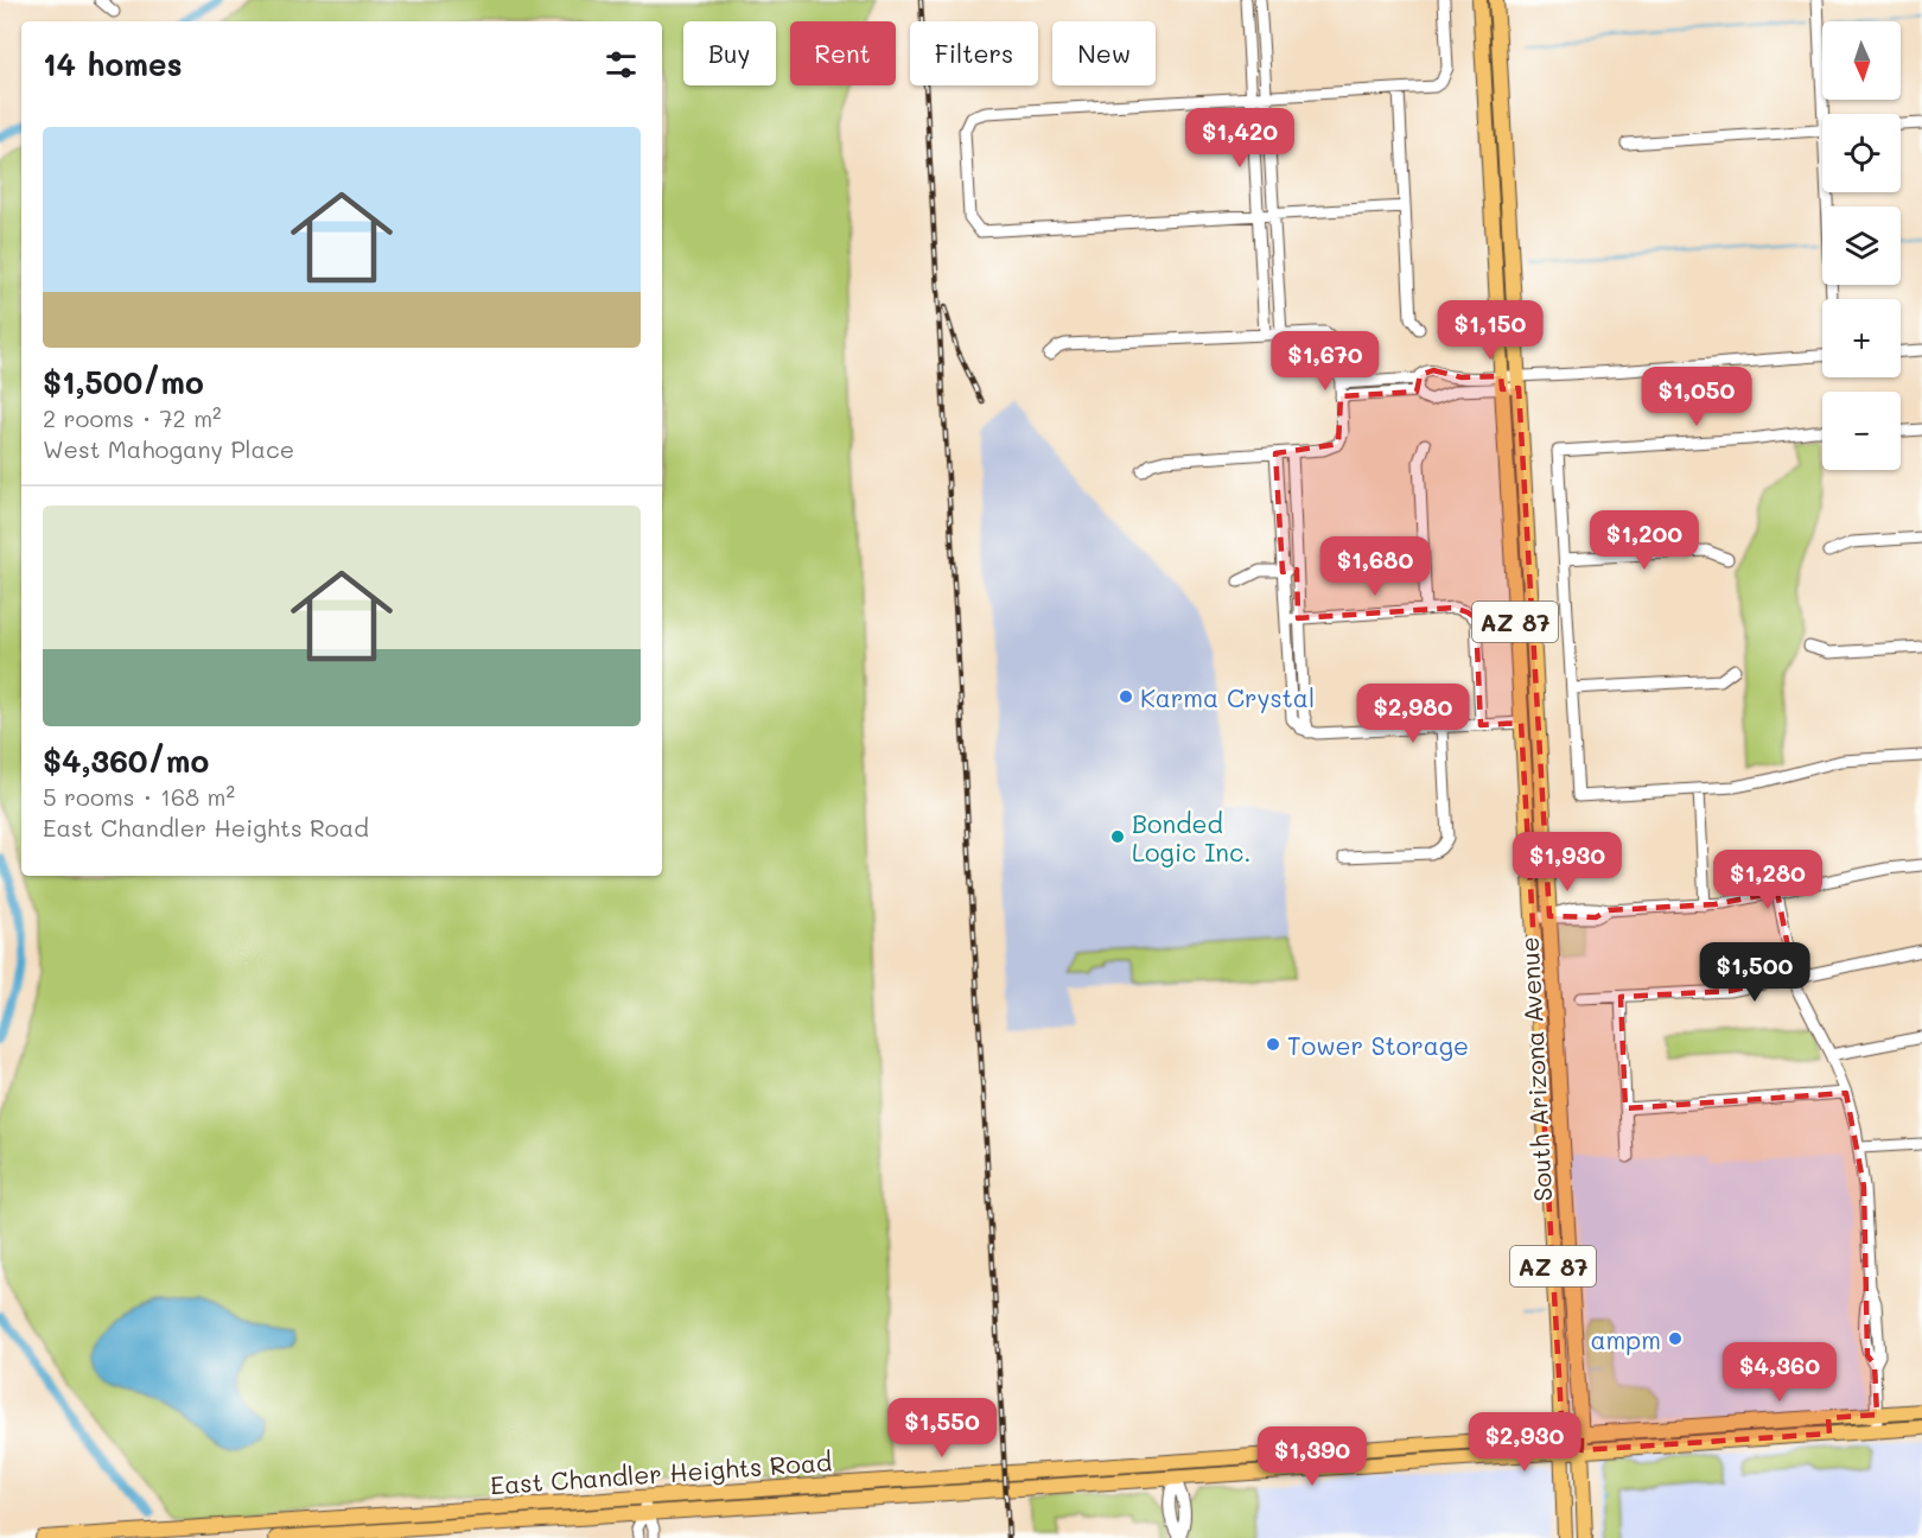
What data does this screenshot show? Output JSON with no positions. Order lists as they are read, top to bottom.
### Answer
{
  "streets": {
    "main road": ["AZ 87", "South Arizona Avenue", "East Chandler Heights Road"]
  },
  "crossings": [
    ["South Arizona Avenue", "East Chandler Heights Road"]
  ],
  "places": [
    "Karma Crystal",
    "Bonded Logic Inc.",
    "Tower Storage",
    "ampm"
  ],
  "north": "bottom",
  "page": {
    "map_buttons": ["+", "−"],
    "chip": [
      "Buy",
      "Rent",
      "Filters",
      "New"
    ],
    "heading": "14 homes",
    "list": [
      {
        "name": "$1,500/mo",
        "note": "2 rooms · 72 m² · West Mahogany Place"
      },
      {
        "name": "$4,360/mo",
        "note": "5 rooms · 168 m² · East Chandler Heights Road"
      }
    ],
    "price": [
      "$1,420",
      "$1,150",
      "$1,670",
      "$1,050",
      "$1,200",
      "$1,680",
      "$2,980",
      "$1,930",
      "$1,280",
      "$1,500",
      "$4,360",
      "$1,550",
      "$2,930",
      "$1,390"
    ]
  }
}
